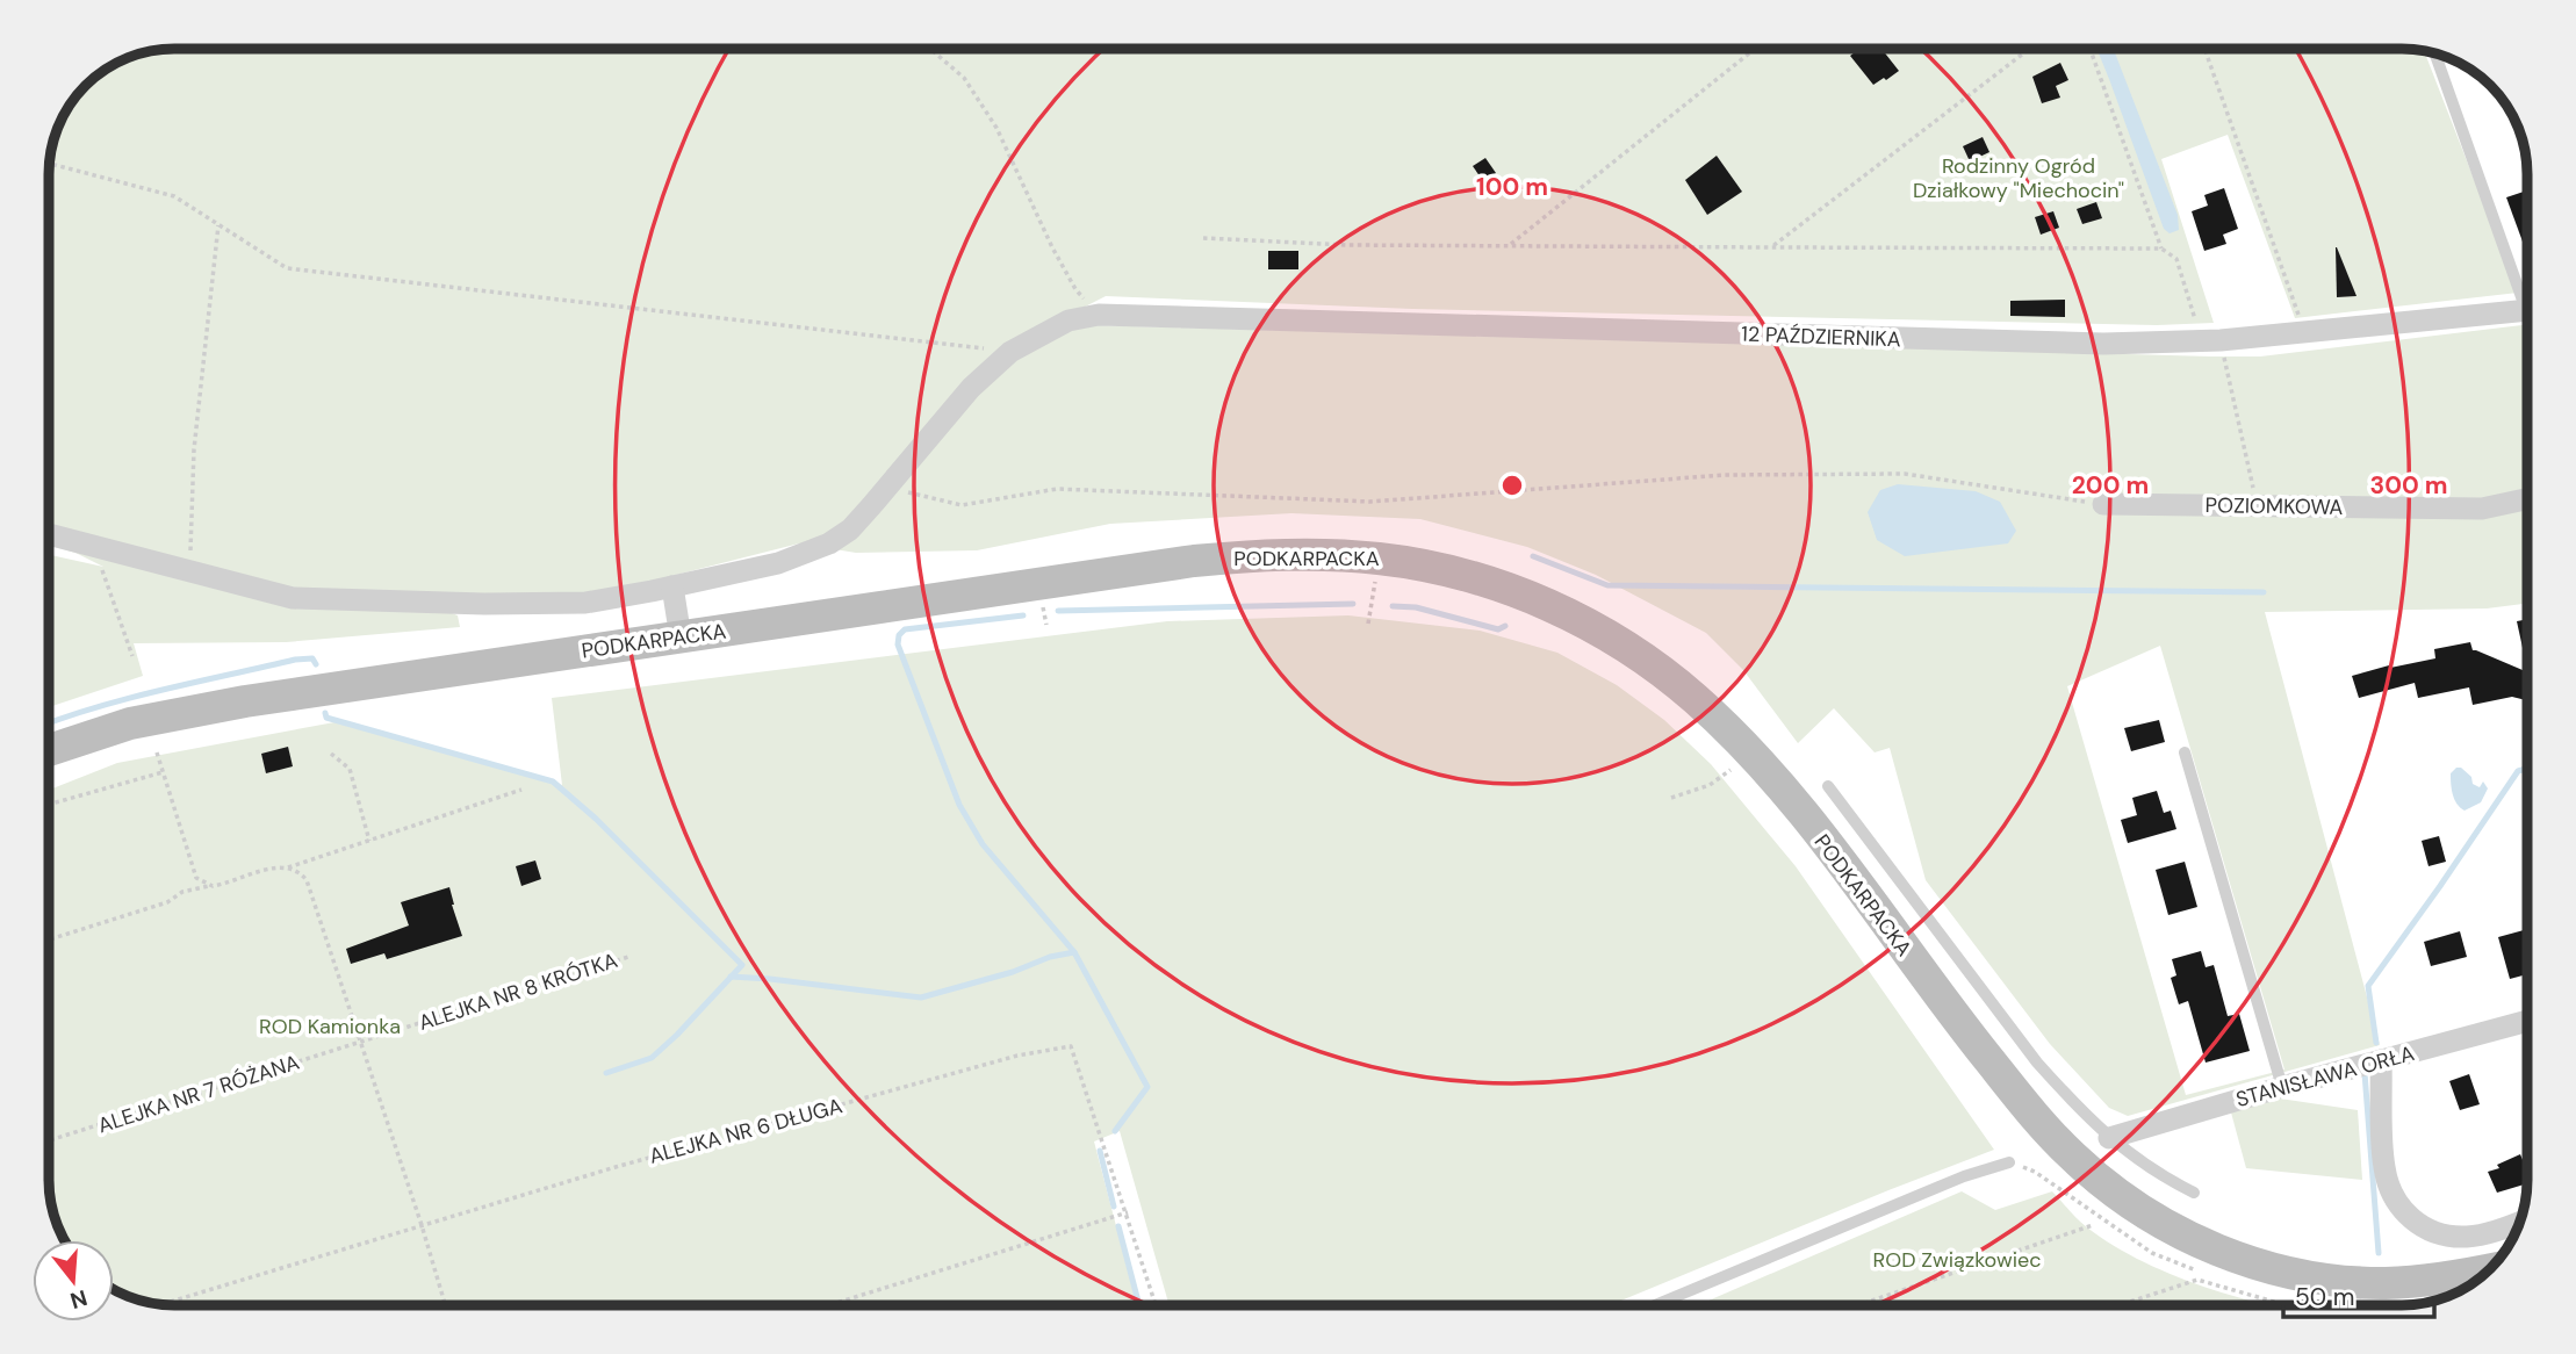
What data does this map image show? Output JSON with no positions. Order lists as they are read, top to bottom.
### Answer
{
  "streets": {
    "main road": ["PODKARPACKA"],
    "street": ["12 PAŹDZIERNIKA", "POZIOMKOWA", "STANISŁAWA ORŁA"],
    "path": ["ALEJKA NR 8 KRÓTKA", "ALEJKA NR 7 RÓŻANA", "ALEJKA NR 6 DŁUGA"]
  },
  "crossings": [
    ["ALEJKA NR 8 KRÓTKA", "ALEJKA NR 7 RÓŻANA"]
  ],
  "parks": ["Rodzinny Ogród Działkowy \"Miechocin\"", "ROD Kamionka", "ROD Związkowiec"],
  "scale_bar": "50 m",
  "north": "bottom",
  "rings": ["100 m", "200 m", "300 m"]
}
